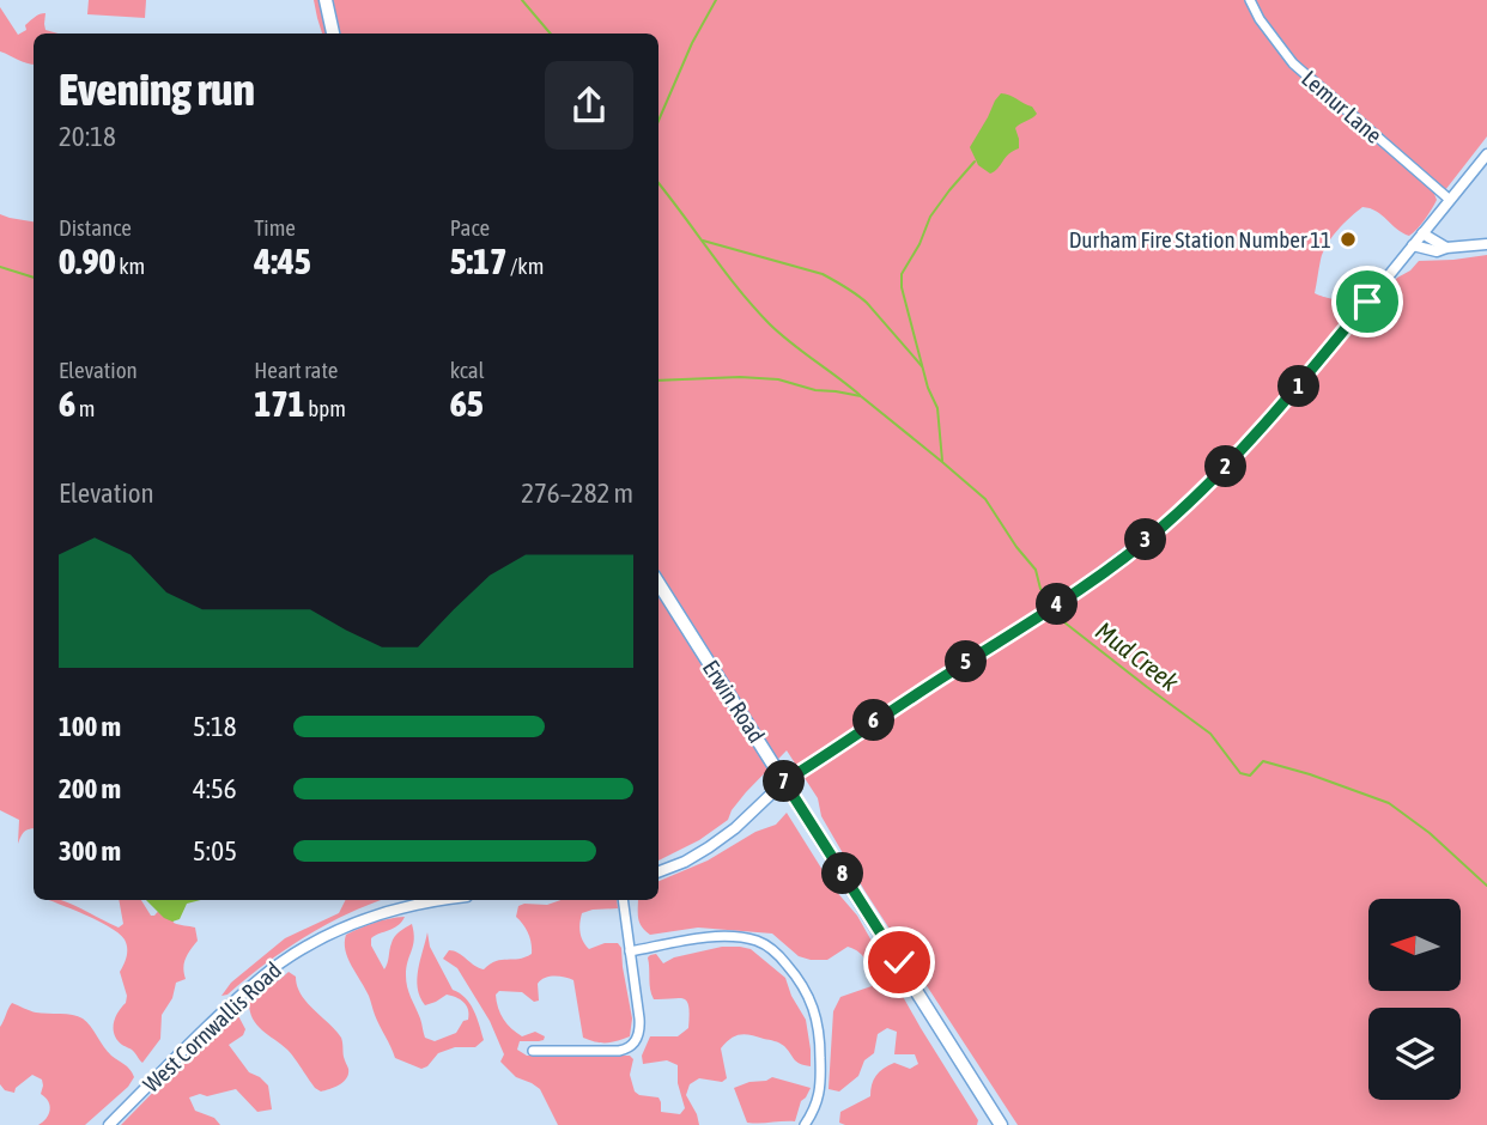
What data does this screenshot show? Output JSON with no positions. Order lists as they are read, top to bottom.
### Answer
{
  "streets": {
    "main road": ["Erwin Road"],
    "street": ["Lemur Lane", "West Cornwallis Road"]
  },
  "water": ["Mud Creek"],
  "places": ["Durham Fire Station Number 11"],
  "north": "left",
  "page": {
    "heading": ["Evening run", "20:18"],
    "stats": [
      ["Distance", "0.90 km"],
      ["Time", "4:45"],
      ["Pace", "5:17 /km"],
      ["Elevation", "6 m"],
      ["Heart rate", "171 bpm"],
      ["kcal", "65"]
    ],
    "pins": [
      "1",
      "2",
      "3",
      "4",
      "5",
      "6",
      "7",
      "8"
    ],
    "chart": ["Elevation", "276–282 m"],
    "list": [
      {
        "name": "100 m",
        "note": "5:18"
      },
      {
        "name": "200 m",
        "note": "4:56"
      },
      {
        "name": "300 m",
        "note": "5:05"
      }
    ]
  }
}
